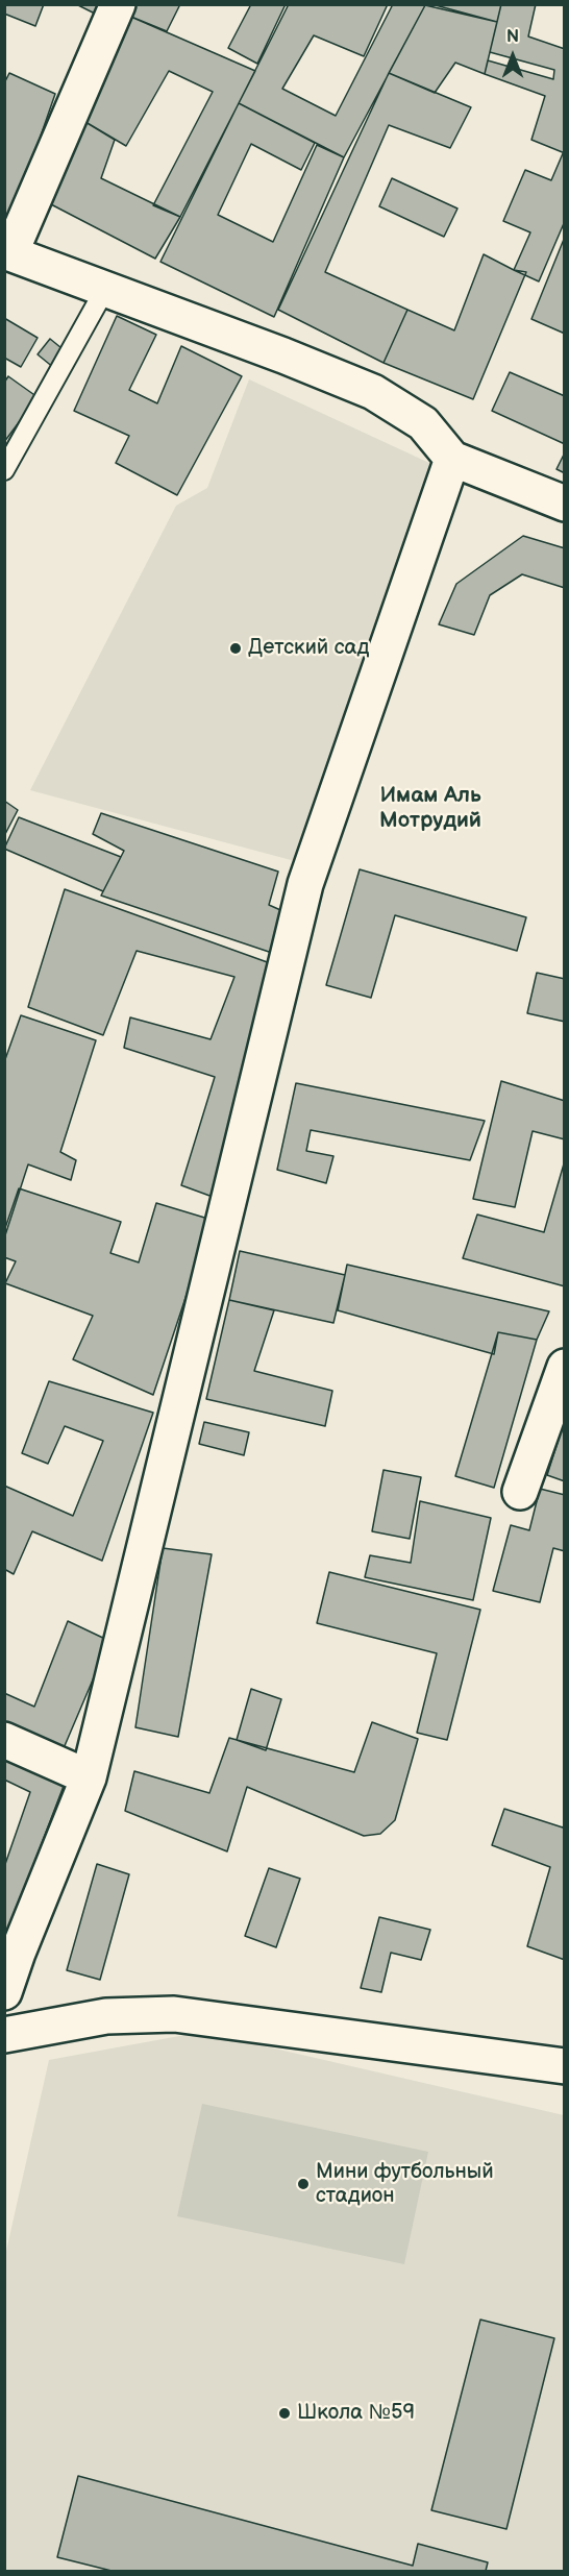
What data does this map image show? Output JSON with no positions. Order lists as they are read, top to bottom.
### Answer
{
  "districts": ["Имам Аль Мотрудий"],
  "places": ["Детский сад", "Мини футбольный стадион", "Школа №59"],
  "north": "top"
}
